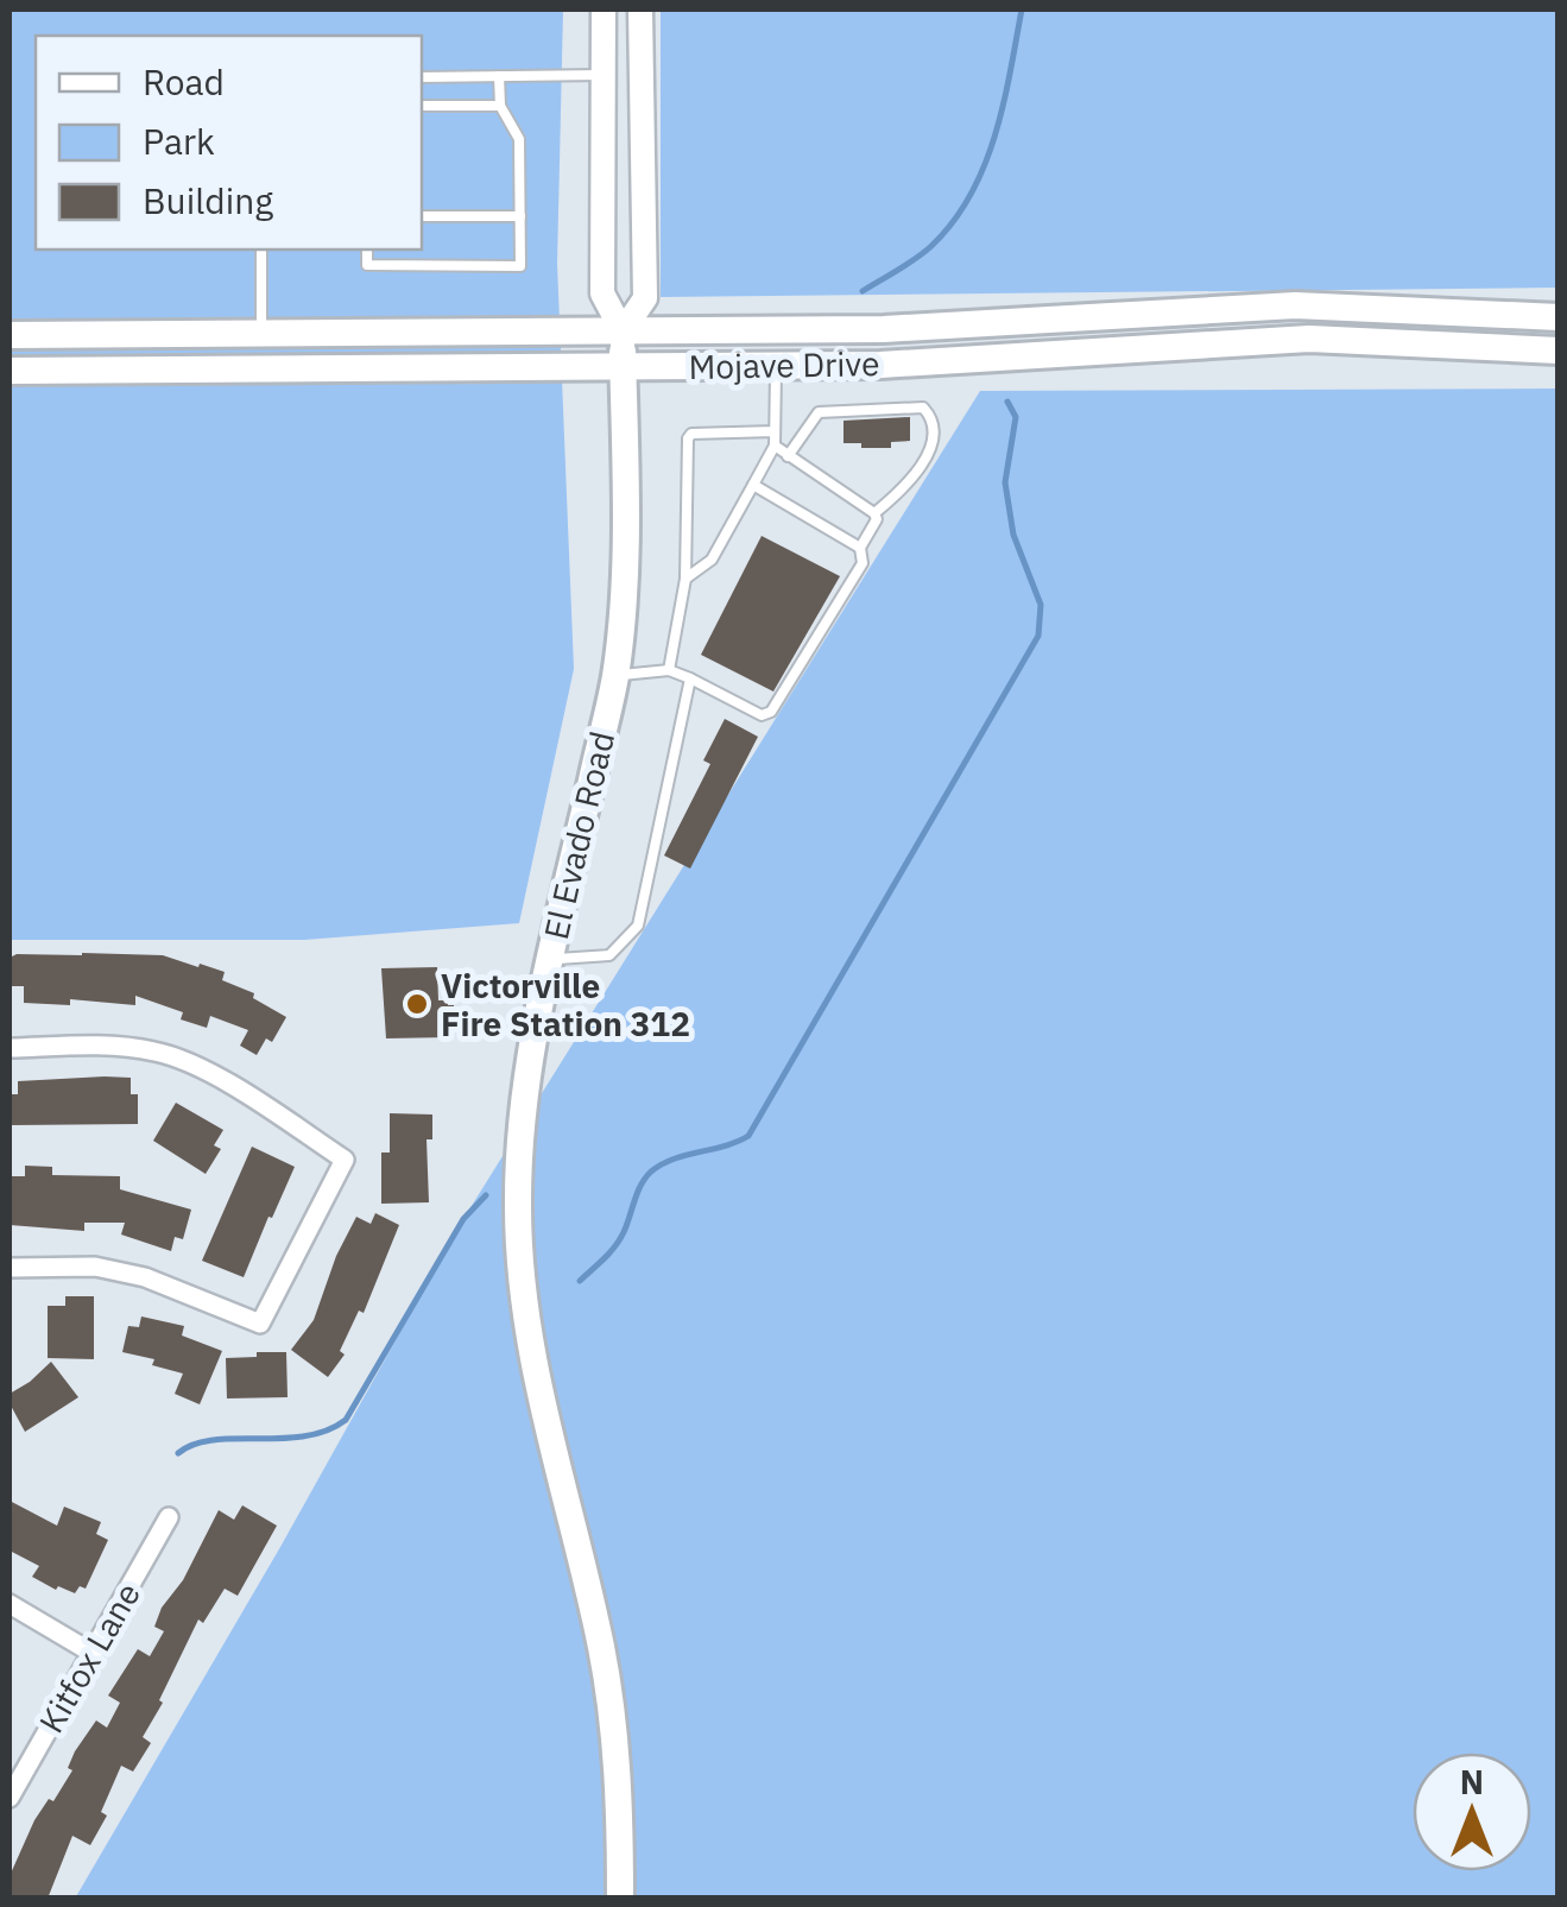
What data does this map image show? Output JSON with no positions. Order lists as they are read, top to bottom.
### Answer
{
  "streets": {
    "main road": ["Mojave Drive", "El Evado Road"],
    "street": ["Kitfox Lane"]
  },
  "crossings": [
    ["Mojave Drive", "El Evado Road"]
  ],
  "places": ["Victorville Fire Station 312"],
  "legend": ["Road", "Park", "Building"],
  "north": "top"
}
